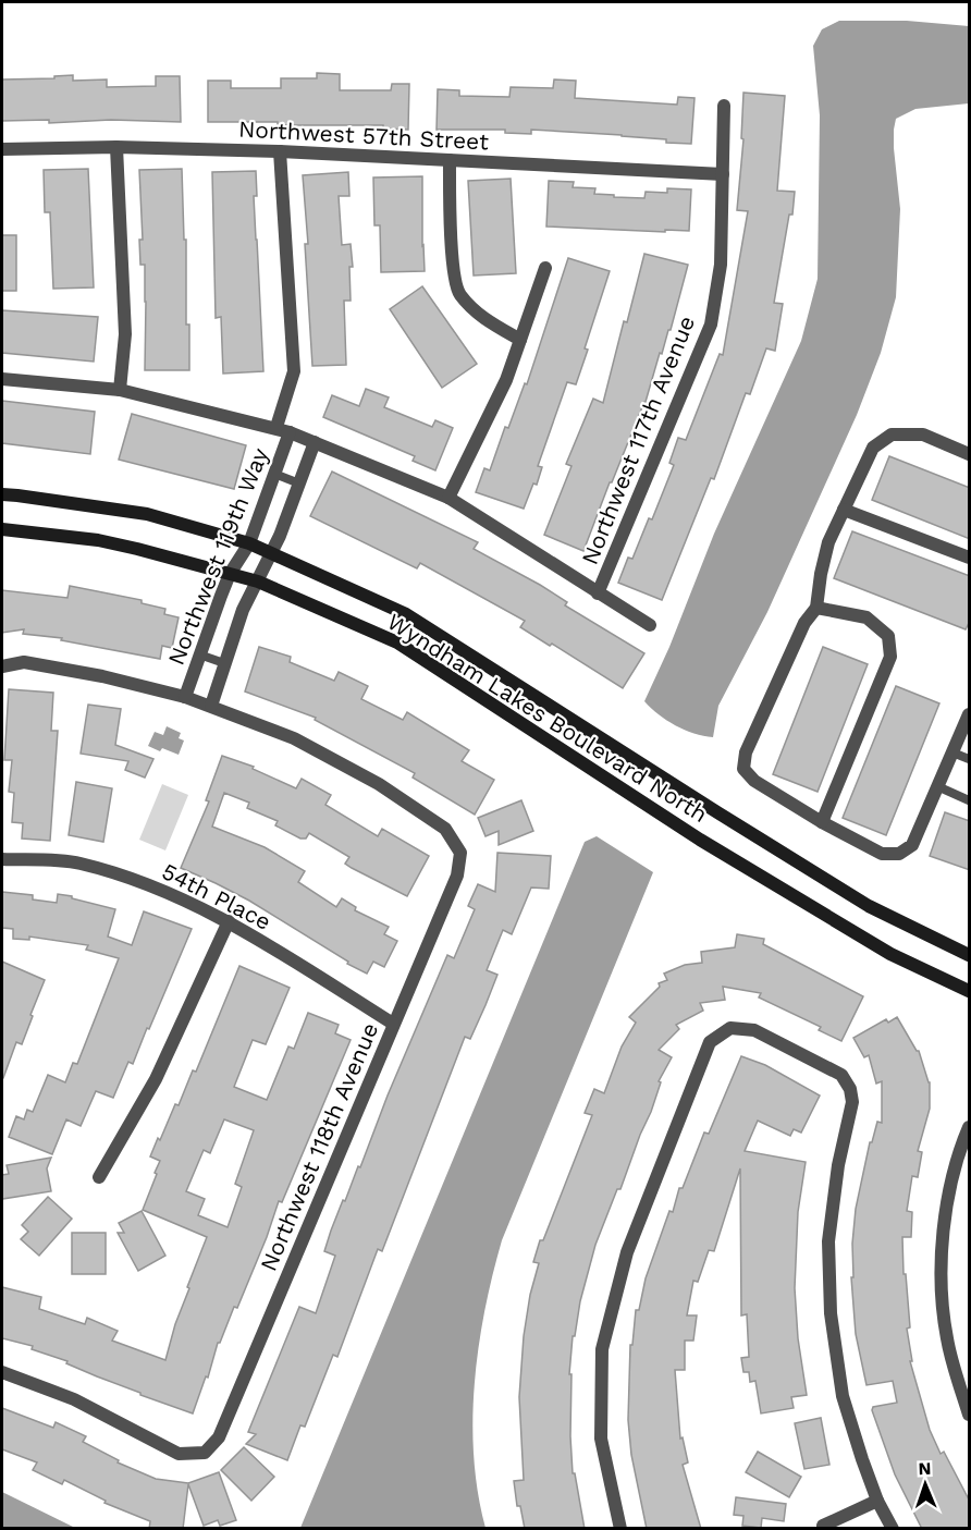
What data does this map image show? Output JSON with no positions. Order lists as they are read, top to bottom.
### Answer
{
  "streets": {
    "street": [
      "Northwest 57th Street",
      "Northwest 117th Avenue",
      "Northwest 119th Way",
      "Wyndham Lakes Boulevard North",
      "54th Place",
      "Northwest 118th Avenue"
    ]
  },
  "crossings": [
    ["Northwest 57th Street", "Northwest 117th Avenue"],
    ["Northwest 57th Street", "Northwest 119th Way"],
    ["Northwest 119th Way", "Wyndham Lakes Boulevard North"],
    ["Northwest 119th Way", "Northwest 118th Avenue"],
    ["54th Place", "Northwest 118th Avenue"]
  ],
  "north": "top"
}
